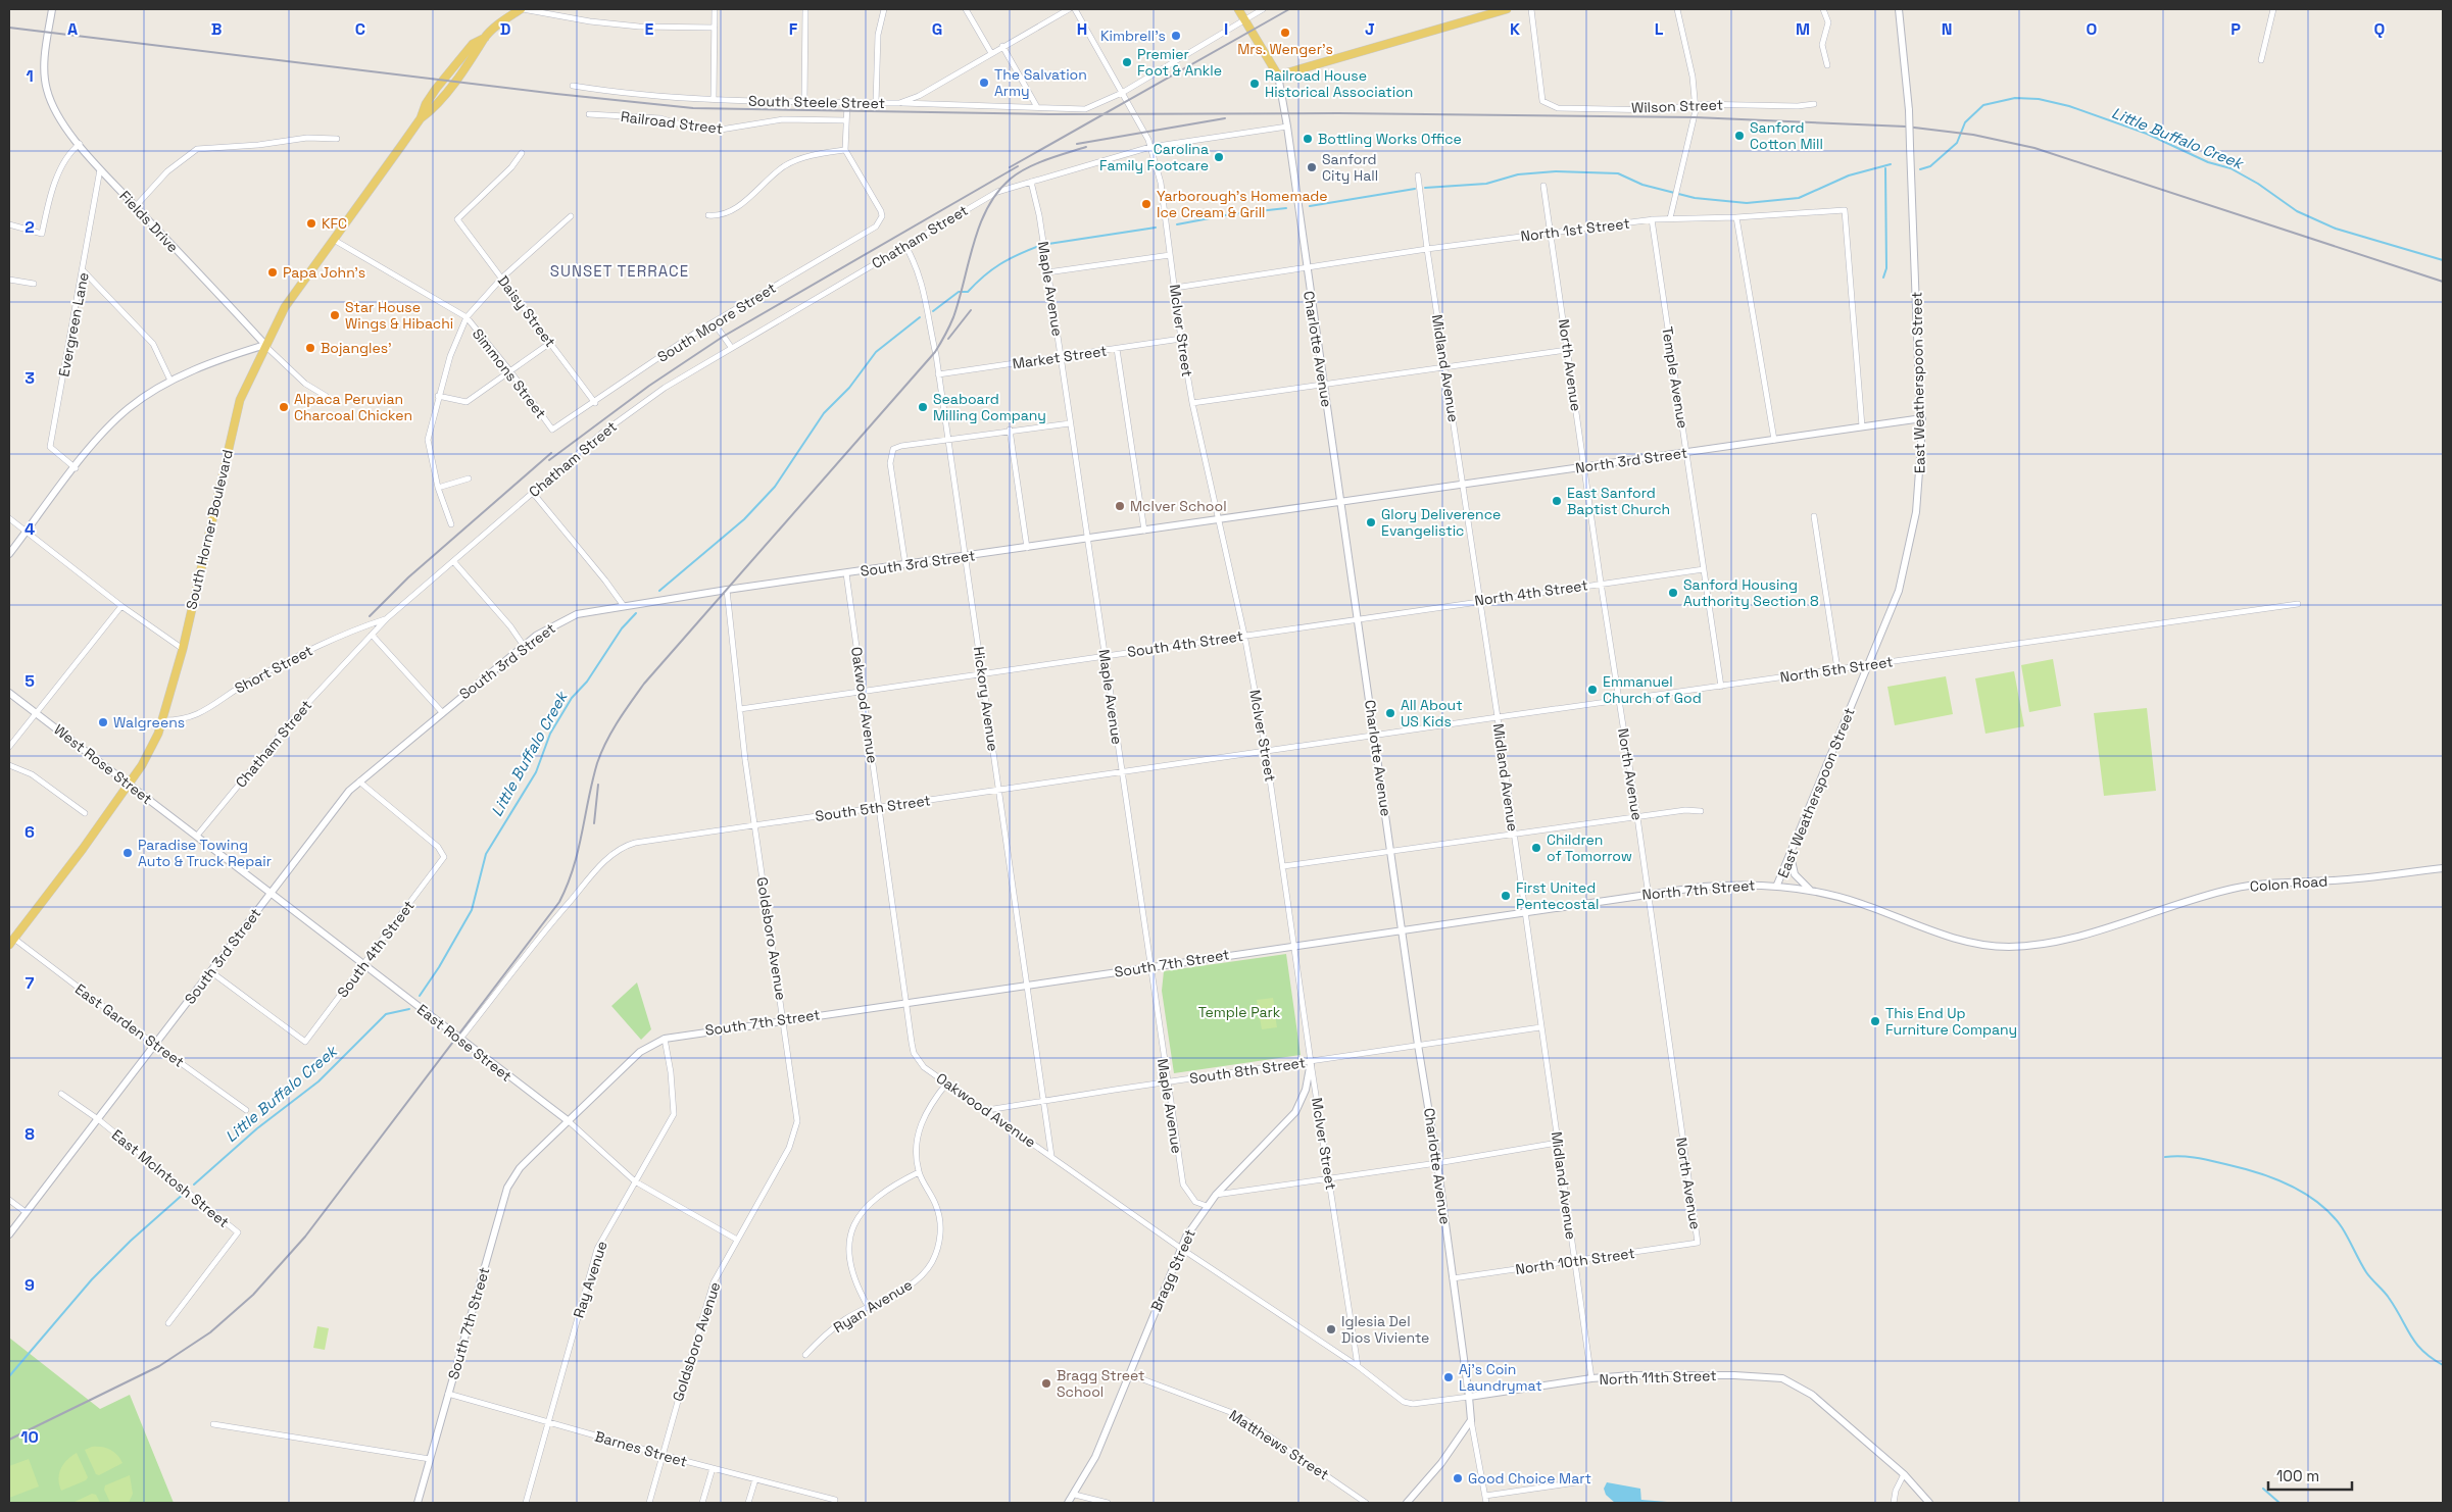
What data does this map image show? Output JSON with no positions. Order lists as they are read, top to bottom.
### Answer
{
  "streets": {
    "main road": ["Charlotte Avenue", "South Horner Boulevard"],
    "street": [
      "South Steele Street",
      "Wilson Street",
      "Railroad Street",
      "Fields Drive",
      "North 1st Street",
      "Chatham Street",
      "Maple Avenue",
      "Daisy Street",
      "South Moore Street",
      "Evergreen Lane",
      "McIver Street",
      "Market Street",
      "North Avenue",
      "Midland Avenue",
      "Simmons Street",
      "Temple Avenue",
      "East Weatherspoon Street",
      "North 3rd Street",
      "South 3rd Street",
      "North 4th Street",
      "South 4th Street",
      "Short Street",
      "North 5th Street",
      "Hickory Avenue",
      "Oakwood Avenue",
      "West Rose Street",
      "South 5th Street",
      "Colon Road",
      "North 7th Street",
      "Goldsboro Avenue",
      "South 7th Street",
      "East Garden Street",
      "East Rose Street",
      "South 8th Street",
      "East McIntosh Street",
      "North 10th Street",
      "Bragg Street",
      "Ray Avenue",
      "Ryan Avenue",
      "North 11th Street",
      "Matthews Street",
      "Barnes Street"
    ]
  },
  "crossings": [
    ["Fields Drive", "Evergreen Lane"],
    ["Fields Drive", "South Horner Boulevard"],
    ["North 1st Street", "McIver Street"],
    ["North 1st Street", "Charlotte Avenue"],
    ["North 1st Street", "North Avenue"],
    ["North 1st Street", "Midland Avenue"],
    ["North 1st Street", "Temple Avenue"],
    ["North 1st Street", "North 3rd Street"],
    ["Chatham Street", "Maple Avenue"],
    ["Chatham Street", "McIver Street"],
    ["Chatham Street", "Charlotte Avenue"],
    ["Chatham Street", "Short Street"],
    ["Chatham Street", "Hickory Avenue"],
    ["Chatham Street", "West Rose Street"],
    ["Chatham Street", "East Rose Street"],
    ["Maple Avenue", "Market Street"],
    ["Maple Avenue", "South 3rd Street"],
    ["Maple Avenue", "South 4th Street"],
    ["Maple Avenue", "South 5th Street"],
    ["Maple Avenue", "South 7th Street"],
    ["Maple Avenue", "South 8th Street"],
    ["Maple Avenue", "Bragg Street"],
    ["Daisy Street", "South Moore Street"],
    ["South Moore Street", "Simmons Street"],
    ["McIver Street", "Market Street"],
    ["McIver Street", "South 3rd Street"],
    ["McIver Street", "South 4th Street"],
    ["McIver Street", "Oakwood Avenue"],
    ["McIver Street", "South 5th Street"],
    ["McIver Street", "South 7th Street"],
    ["McIver Street", "South 8th Street"],
    ["McIver Street", "Bragg Street"],
    ["Charlotte Avenue", "North 3rd Street"],
    ["Charlotte Avenue", "South 3rd Street"],
    ["Charlotte Avenue", "North 4th Street"],
    ["Charlotte Avenue", "South 4th Street"],
    ["Charlotte Avenue", "North 5th Street"],
    ["Charlotte Avenue", "Oakwood Avenue"],
    ["Charlotte Avenue", "South 5th Street"],
    ["Charlotte Avenue", "North 7th Street"],
    ["Charlotte Avenue", "South 7th Street"],
    ["Charlotte Avenue", "South 8th Street"],
    ["Charlotte Avenue", "North 10th Street"],
    ["Charlotte Avenue", "North 11th Street"],
    ["Market Street", "Hickory Avenue"],
    ["North Avenue", "North 3rd Street"],
    ["North Avenue", "North 4th Street"],
    ["North Avenue", "North 5th Street"],
    ["North Avenue", "North 7th Street"],
    ["North Avenue", "North 10th Street"],
    ["Midland Avenue", "North 3rd Street"],
    ["Midland Avenue", "North 4th Street"],
    ["Midland Avenue", "North 5th Street"],
    ["Midland Avenue", "North 7th Street"],
    ["Midland Avenue", "South 8th Street"],
    ["Midland Avenue", "North 10th Street"],
    ["Midland Avenue", "North 11th Street"],
    ["Simmons Street", "South Horner Boulevard"],
    ["Temple Avenue", "North 3rd Street"],
    ["Temple Avenue", "North 4th Street"],
    ["Temple Avenue", "North 5th Street"],
    ["East Weatherspoon Street", "North 3rd Street"],
    ["East Weatherspoon Street", "North 5th Street"],
    ["East Weatherspoon Street", "North 7th Street"],
    ["North 3rd Street", "South 3rd Street"],
    ["South Horner Boulevard", "Short Street"],
    ["South Horner Boulevard", "West Rose Street"],
    ["South Horner Boulevard", "East Garden Street"],
    ["South 3rd Street", "South 4th Street"],
    ["South 3rd Street", "Hickory Avenue"],
    ["South 3rd Street", "Oakwood Avenue"],
    ["South 3rd Street", "Goldsboro Avenue"],
    ["South 3rd Street", "East Garden Street"],
    ["South 3rd Street", "East Rose Street"],
    ["South 3rd Street", "East McIntosh Street"],
    ["North 4th Street", "South 4th Street"],
    ["South 4th Street", "Hickory Avenue"],
    ["South 4th Street", "Oakwood Avenue"],
    ["South 4th Street", "Goldsboro Avenue"],
    ["South 4th Street", "East Rose Street"],
    ["North 5th Street", "South 5th Street"],
    ["Hickory Avenue", "Oakwood Avenue"],
    ["Hickory Avenue", "South 5th Street"],
    ["Hickory Avenue", "South 7th Street"],
    ["Hickory Avenue", "South 8th Street"],
    ["Oakwood Avenue", "South 5th Street"],
    ["Oakwood Avenue", "South 7th Street"],
    ["Oakwood Avenue", "South 8th Street"],
    ["Oakwood Avenue", "Bragg Street"],
    ["Oakwood Avenue", "Ryan Avenue"],
    ["Oakwood Avenue", "North 11th Street"],
    ["West Rose Street", "East Rose Street"],
    ["South 5th Street", "Goldsboro Avenue"],
    ["South 5th Street", "East Rose Street"],
    ["Colon Road", "North 7th Street"],
    ["North 7th Street", "South 7th Street"],
    ["Goldsboro Avenue", "South 7th Street"],
    ["Goldsboro Avenue", "East Rose Street"],
    ["Goldsboro Avenue", "Barnes Street"],
    ["South 7th Street", "East Rose Street"],
    ["South 7th Street", "Ray Avenue"],
    ["South 7th Street", "Barnes Street"],
    ["East Rose Street", "Ray Avenue"],
    ["South 8th Street", "Bragg Street"],
    ["Bragg Street", "Matthews Street"],
    ["Ray Avenue", "Barnes Street"]
  ],
  "districts": ["SUNSET TERRACE"],
  "water": ["Little Buffalo Creek"],
  "parks": ["Temple Park"],
  "places": [
    "Mrs. Wenger’s",
    "Kimbrell's",
    "Premier Foot & Ankle",
    "The Salvation Army",
    "Railroad House Historical Association",
    "Sanford Cotton Mill",
    "Bottling Works Office",
    "Carolina Family Footcare",
    "Sanford City Hall",
    "Yarborough's Homemade Ice Cream & Grill",
    "KFC",
    "Papa John's",
    "Star House Wings & Hibachi",
    "Bojangles'",
    "Alpaca Peruvian Charcoal Chicken",
    "Seaboard Milling Company",
    "East Sanford Baptist Church",
    "McIver School",
    "Glory Deliverence Evangelistic",
    "Sanford Housing Authority Section 8",
    "Emmanuel Church of God",
    "All About US Kids",
    "Walgreens",
    "Children of Tomorrow",
    "Paradise Towing Auto & Truck Repair",
    "First United Pentecostal",
    "This End Up Furniture Company",
    "Iglesia Del Dios Viviente",
    "Aj's Coin Laundrymat",
    "Bragg Street School",
    "Good Choice Mart"
  ],
  "scale_bar": "100 m",
  "grid": {
    "columns": [
      "A",
      "B",
      "C",
      "D",
      "E",
      "F",
      "G",
      "H",
      "I",
      "J",
      "K",
      "L",
      "M",
      "N",
      "O",
      "P",
      "Q"
    ],
    "rows": [
      "1",
      "2",
      "3",
      "4",
      "5",
      "6",
      "7",
      "8",
      "9",
      "10"
    ]
  }
}
